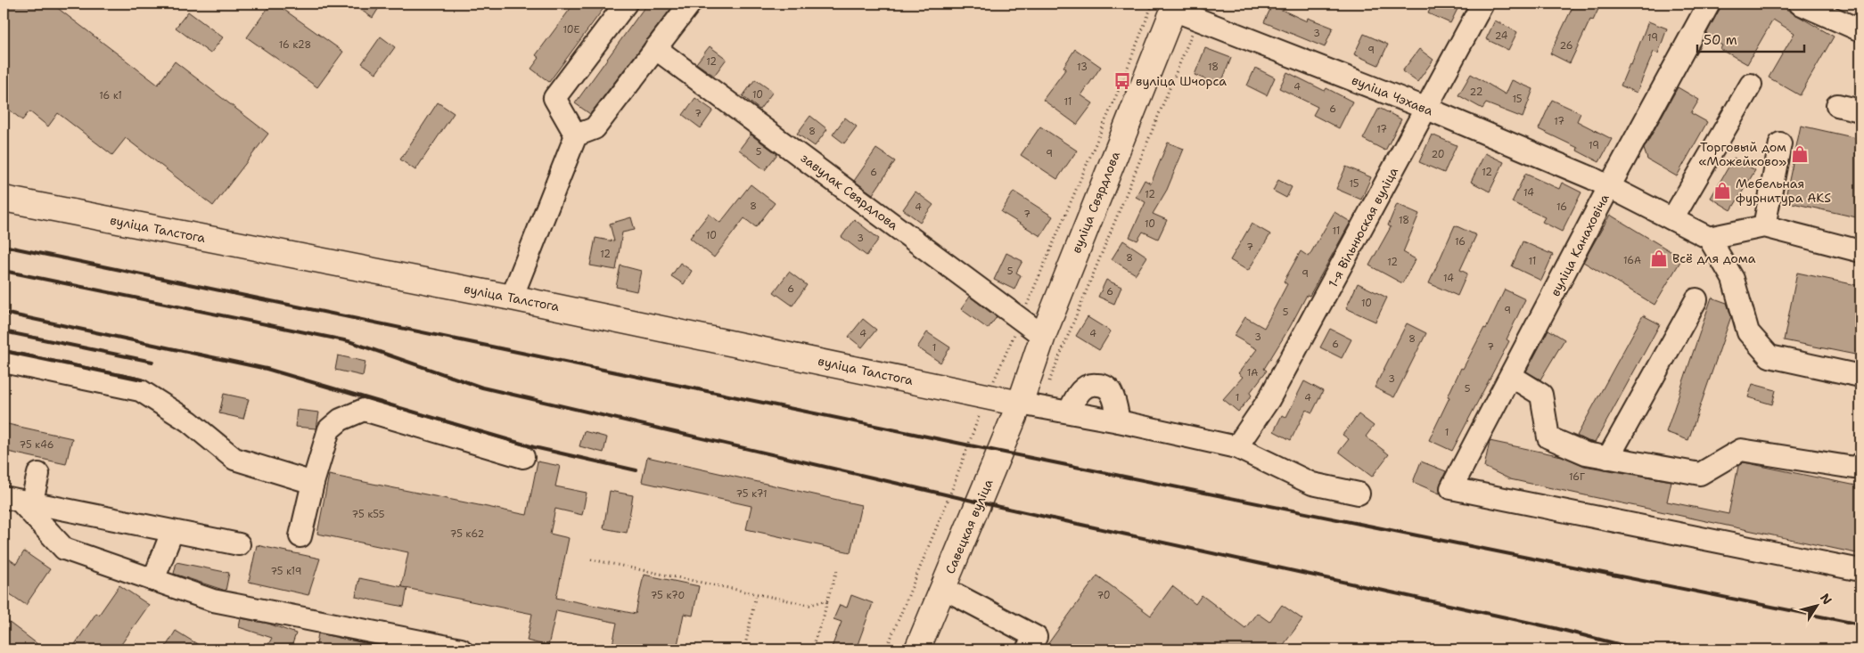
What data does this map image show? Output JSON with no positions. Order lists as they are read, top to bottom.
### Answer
{
  "streets": {
    "main road": ["вуліца Свярдлова", "вуліца Талстога", "Савецкая вуліца"],
    "street": [
      "вуліца Чэхава",
      "завулак Свярдлова",
      "1-я Вільнюская вуліца",
      "вуліца Канаховіча"
    ]
  },
  "crossings": [
    ["вуліца Чэхава", "вуліца Свярдлова"],
    ["вуліца Чэхава", "1-я Вільнюская вуліца"],
    ["вуліца Чэхава", "вуліца Канаховіча"],
    ["завулак Свярдлова", "вуліца Свярдлова"],
    ["вуліца Свярдлова", "вуліца Талстога"],
    ["вуліца Свярдлова", "Савецкая вуліца"],
    ["вуліца Талстога", "Савецкая вуліца"]
  ],
  "places": {
    "bus stop": ["вуліца Шчорса"],
    "shop": ["Торговый дом «Можейково»", "Мебельная фурнитура AKS", "Всё для дома"]
  },
  "house_numbers": [
    "10Е",
    "3",
    "24",
    "19",
    "16 к28",
    "26",
    "9",
    "12",
    "13",
    "18",
    "4",
    "22",
    "10",
    "16 к1",
    "15",
    "11",
    "6",
    "7",
    "17",
    "17",
    "8",
    "19",
    "5",
    "9",
    "20",
    "6",
    "12",
    "15",
    "14",
    "12",
    "8",
    "4",
    "16",
    "7",
    "18",
    "10",
    "11",
    "10",
    "3",
    "16",
    "7",
    "12",
    "8",
    "16А",
    "11",
    "12",
    "5",
    "9",
    "14",
    "6",
    "6",
    "10",
    "9",
    "5",
    "4",
    "4",
    "3",
    "8",
    "6",
    "7",
    "1",
    "1А",
    "3",
    "5",
    "1",
    "4",
    "1",
    "75 к46",
    "16Г",
    "75 к71",
    "75 к55",
    "75 к62",
    "75 к19",
    "75 к70",
    "70"
  ],
  "scale_bar": "50 m",
  "north": "top right"
}
